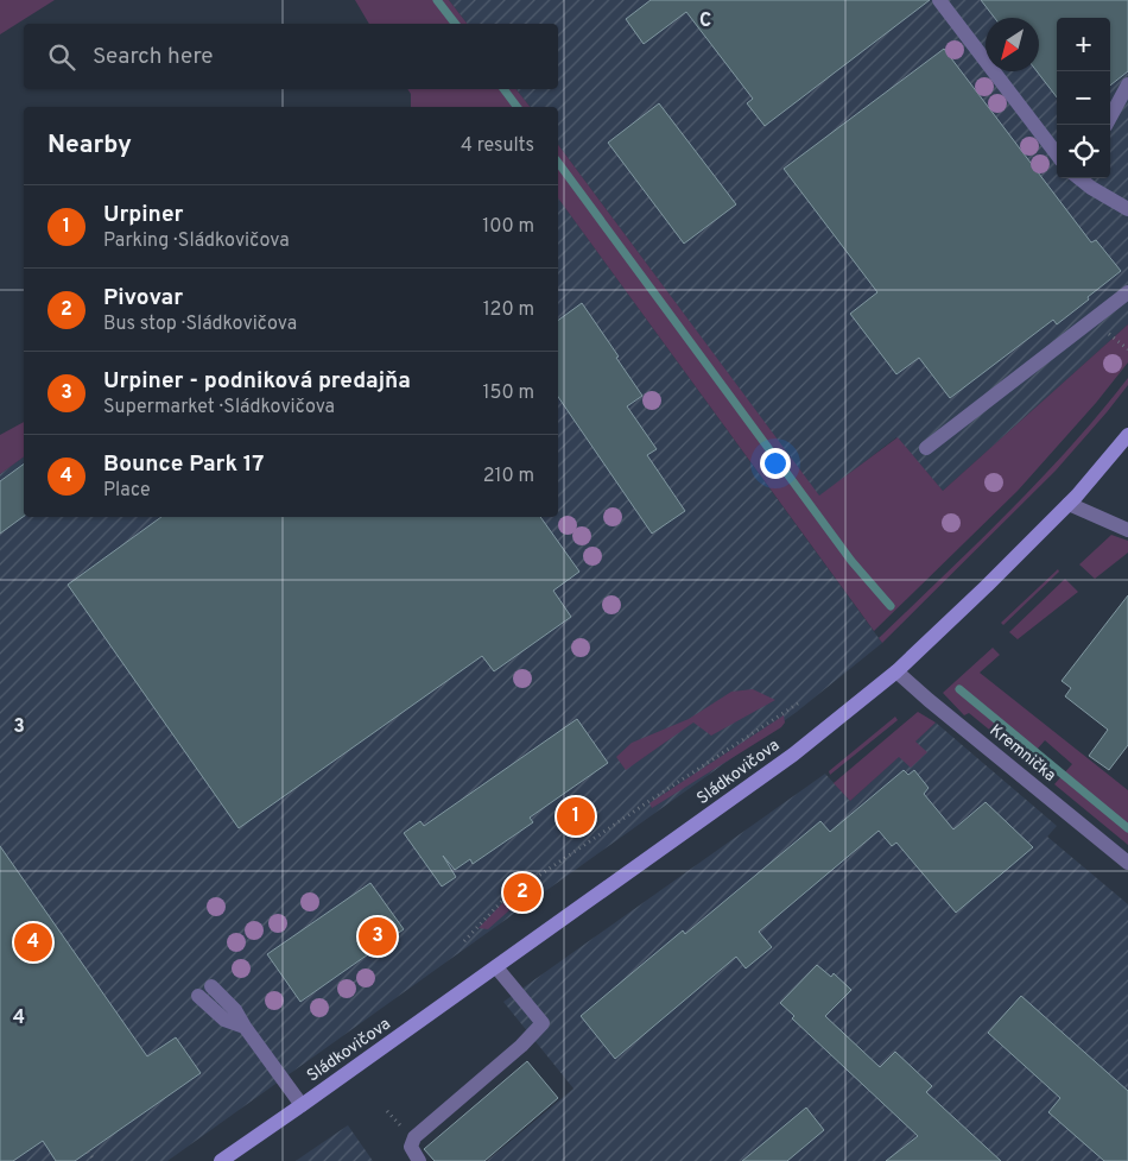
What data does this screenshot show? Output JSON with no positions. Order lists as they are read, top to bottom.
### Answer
{
  "streets": {
    "main road": ["Sládkovičova"],
    "lane": ["Kremnička"]
  },
  "crossings": [
    ["Kremnička", "Sládkovičova"]
  ],
  "north": "bottom left",
  "page": {
    "map_buttons": ["+", "−"],
    "search": "Search here",
    "heading": ["Nearby", "4 results"],
    "list": [
      {
        "mark": "1",
        "name": "Urpiner",
        "note": "Parking · Sládkovičova",
        "value": "100 m"
      },
      {
        "mark": "2",
        "name": "Pivovar",
        "note": "Bus stop · Sládkovičova",
        "value": "120 m"
      },
      {
        "mark": "3",
        "name": "Urpiner - podniková predajňa",
        "note": "Supermarket · Sládkovičova",
        "value": "150 m"
      },
      {
        "mark": "4",
        "name": "Bounce Park 17",
        "note": "Place",
        "value": "210 m"
      }
    ],
    "pins": [
      "1",
      "2",
      "3",
      "4"
    ]
  },
  "grid": {
    "columns": ["C"],
    "rows": ["3", "4"]
  }
}
